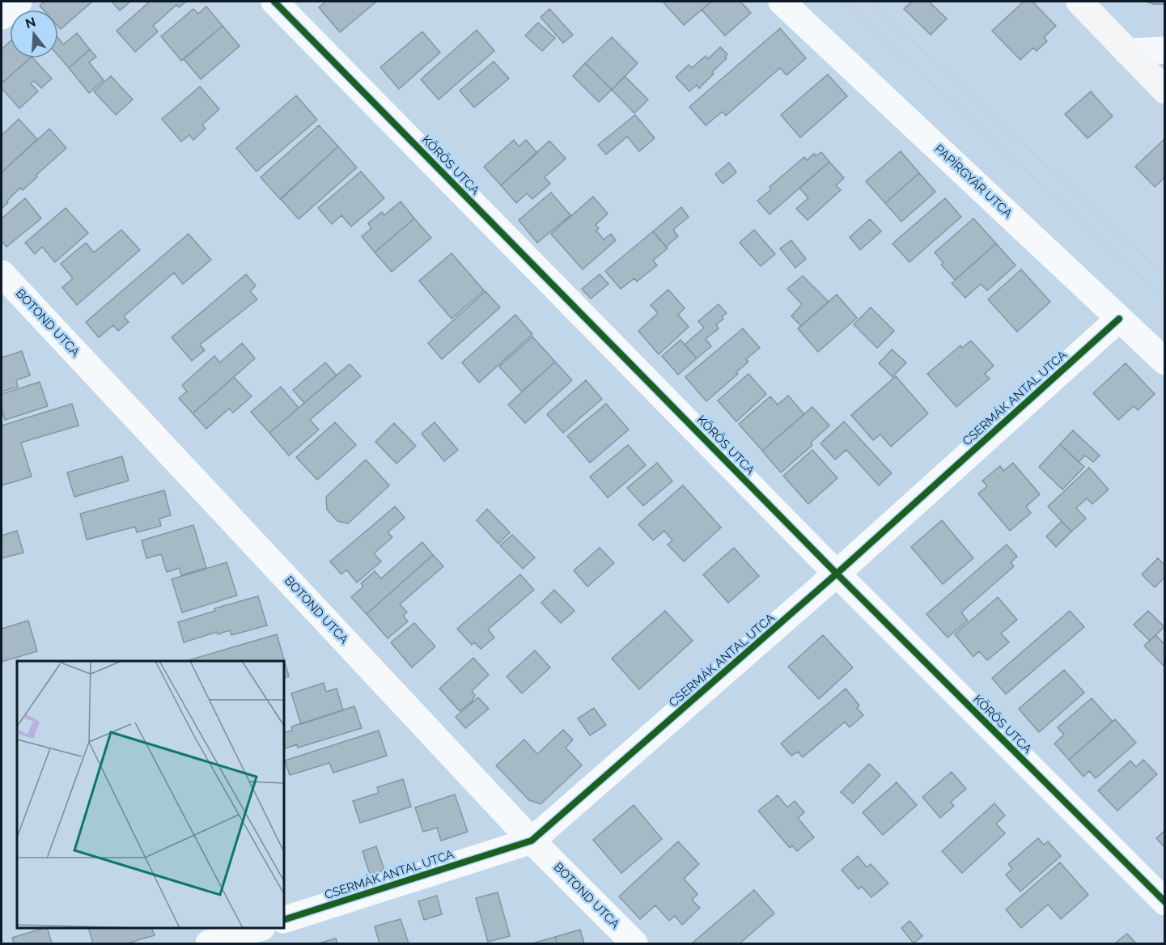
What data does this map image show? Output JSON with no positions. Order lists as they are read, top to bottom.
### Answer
{
  "streets": {
    "street": [
      "KÖRÖS UTCA",
      "PAPÍRGYÁR UTCA",
      "BOTOND UTCA",
      "CSERMÁK ANTAL UTCA"
    ]
  },
  "crossings": [
    ["KÖRÖS UTCA", "CSERMÁK ANTAL UTCA"],
    ["PAPÍRGYÁR UTCA", "CSERMÁK ANTAL UTCA"],
    ["BOTOND UTCA", "CSERMÁK ANTAL UTCA"]
  ],
  "north": "top"
}
